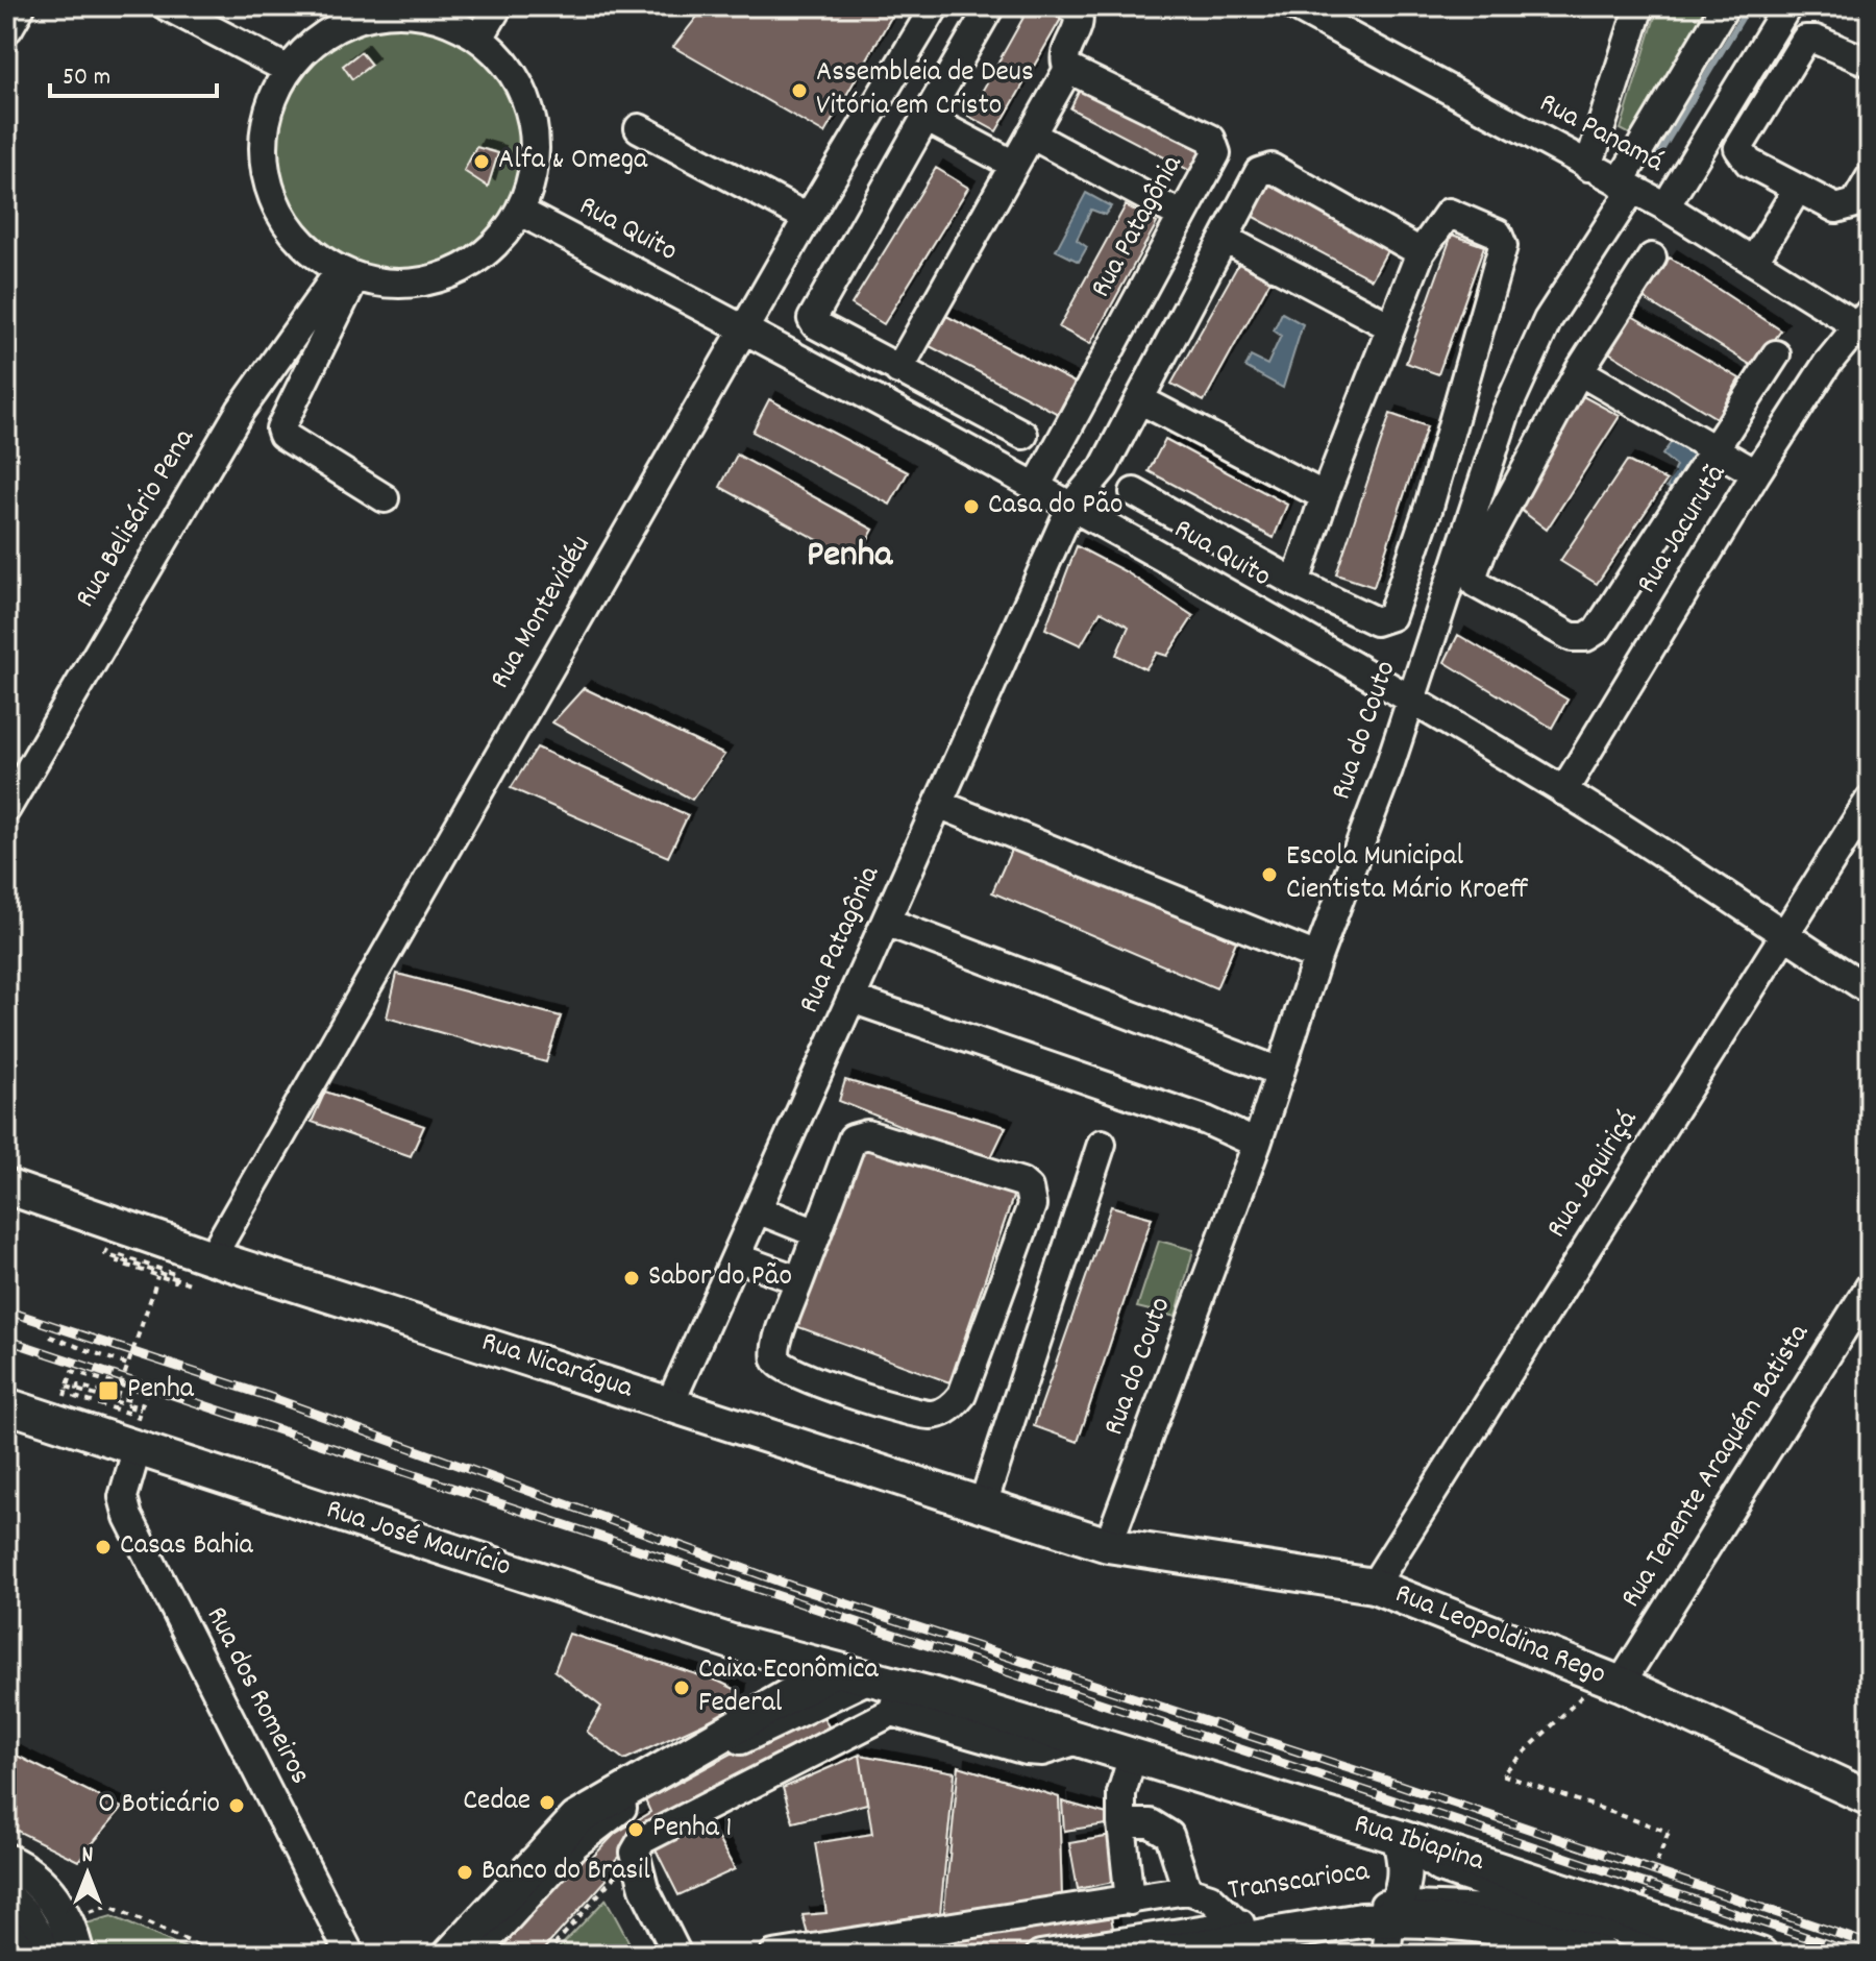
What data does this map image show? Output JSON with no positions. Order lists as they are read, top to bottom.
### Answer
{
  "streets": {
    "main road": [
      "Rua Nicarágua",
      "Rua José Maurício",
      "Rua Leopoldina Rego",
      "Rua Ibiapina"
    ],
    "street": [
      "Rua Panamá",
      "Rua Patagônia",
      "Rua Quito",
      "Rua Belisário Pena",
      "Rua Jacurutã",
      "Rua Montevidéu",
      "Rua do Couto",
      "Rua Jequiriçá",
      "Rua Tenente Araquém Batista",
      "Rua dos Romeiros",
      "Transcarioca"
    ]
  },
  "crossings": [
    ["Rua Panamá", "Rua Jacurutã"],
    ["Rua Panamá", "Rua do Couto"],
    ["Rua Patagônia", "Rua Quito"],
    ["Rua Patagônia", "Rua Nicarágua"],
    ["Rua Quito", "Rua Belisário Pena"],
    ["Rua Quito", "Rua Jacurutã"],
    ["Rua Quito", "Rua Montevidéu"],
    ["Rua Quito", "Rua do Couto"],
    ["Rua Quito", "Rua Jequiriçá"],
    ["Rua Montevidéu", "Rua Nicarágua"],
    ["Rua do Couto", "Rua Nicarágua"],
    ["Rua do Couto", "Rua Leopoldina Rego"],
    ["Rua Jequiriçá", "Rua Leopoldina Rego"],
    ["Rua Nicarágua", "Rua Leopoldina Rego"],
    ["Rua Tenente Araquém Batista", "Rua Leopoldina Rego"],
    ["Rua José Maurício", "Rua Ibiapina"],
    ["Rua Ibiapina", "Transcarioca"]
  ],
  "districts": ["Penha"],
  "places": {
    "other": [
      "Assembleia de Deus Vitória em Cristo",
      "Alfa & Omega",
      "Casa do Pão",
      "Escola Municipal Cientista Mário Kroeff",
      "Sabor do Pão",
      "Casas Bahia",
      "Caixa Econômica Federal",
      "Cedae",
      "O Boticário",
      "Penha 1",
      "Banco do Brasil"
    ],
    "transit": ["Penha"]
  },
  "scale_bar": "50 m",
  "north": "top"
}
